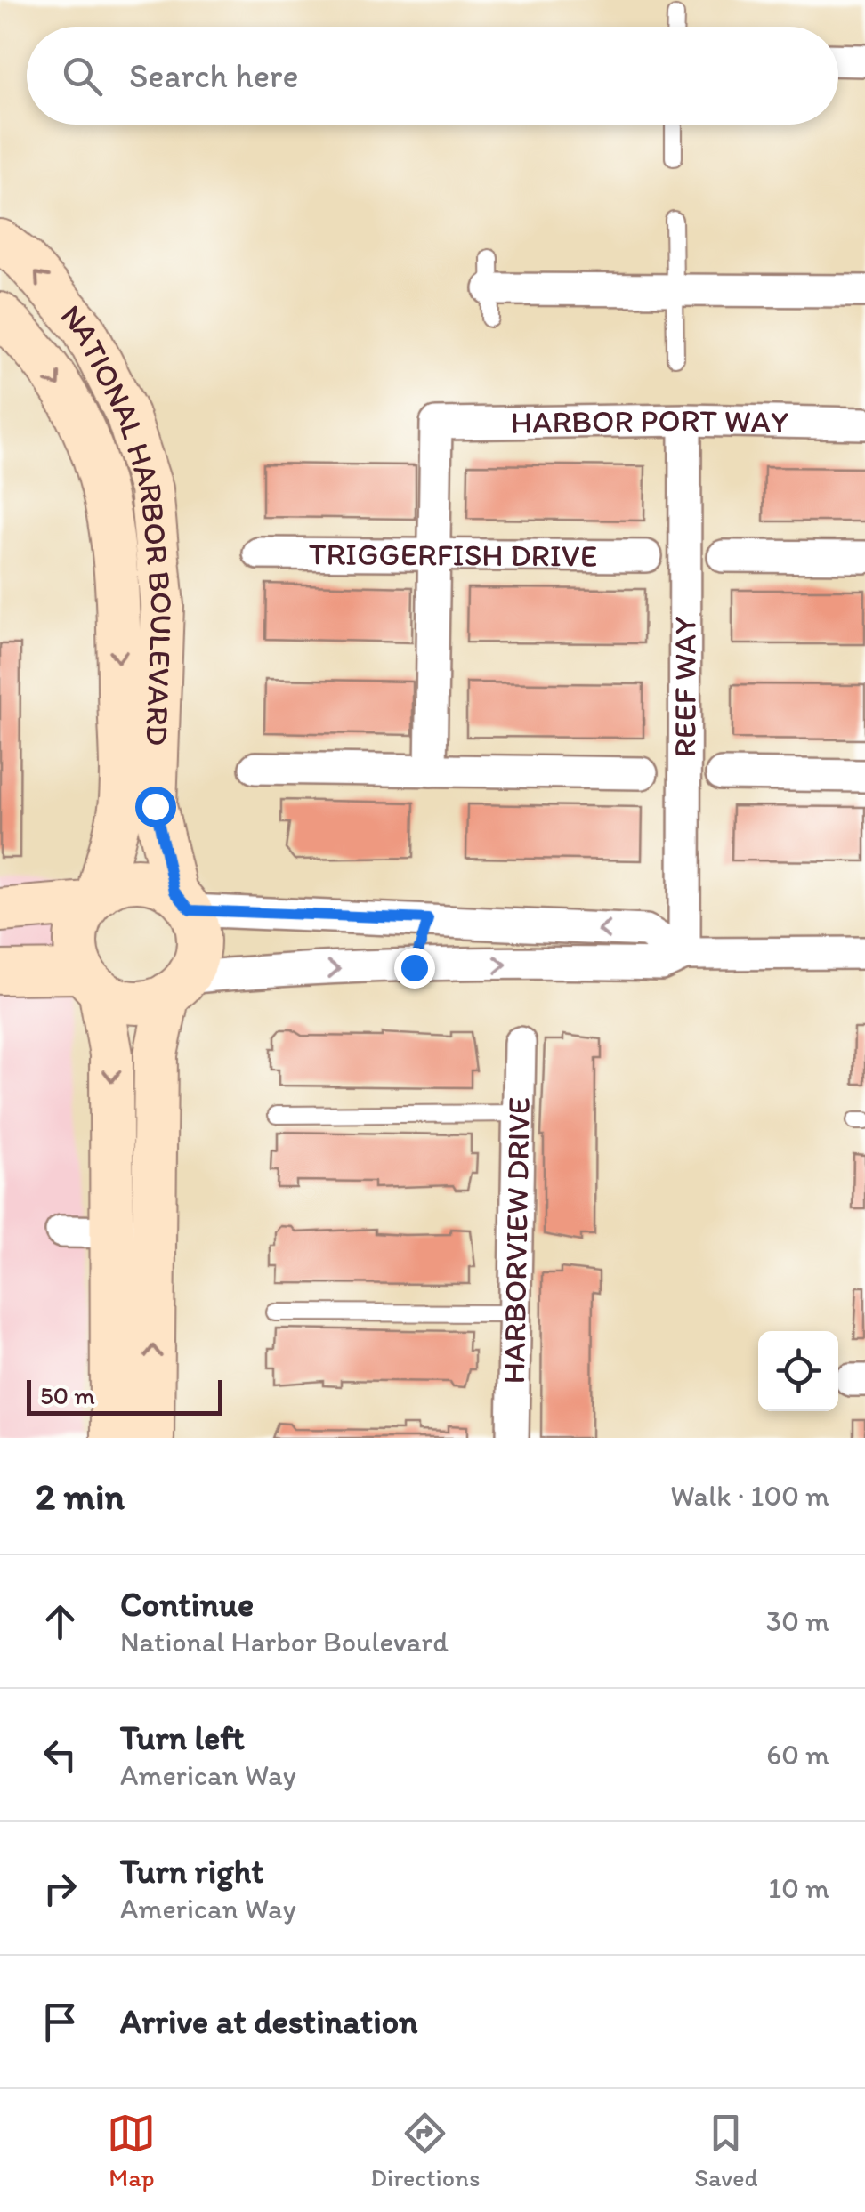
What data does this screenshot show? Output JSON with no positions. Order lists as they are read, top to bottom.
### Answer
{
  "streets": {
    "main road": ["NATIONAL HARBOR BOULEVARD"],
    "street": [
      "HARBOR PORT WAY",
      "TRIGGERFISH DRIVE",
      "REEF WAY",
      "HARBORVIEW DRIVE"
    ]
  },
  "crossings": [
    ["HARBOR PORT WAY", "TRIGGERFISH DRIVE"],
    ["HARBOR PORT WAY", "REEF WAY"]
  ],
  "scale_bar": "50 m",
  "page": {
    "search": "Search here",
    "scale": "50 m",
    "heading": ["2 min", "Walk · 100 m"],
    "list": [
      ["Continue", "National Harbor Boulevard", "30 m"],
      ["Turn left", "American Way", "60 m"],
      ["Turn right", "American Way", "10 m"],
      "Arrive at destination"
    ],
    "nav": ["Map", "Directions", "Saved"]
  }
}
